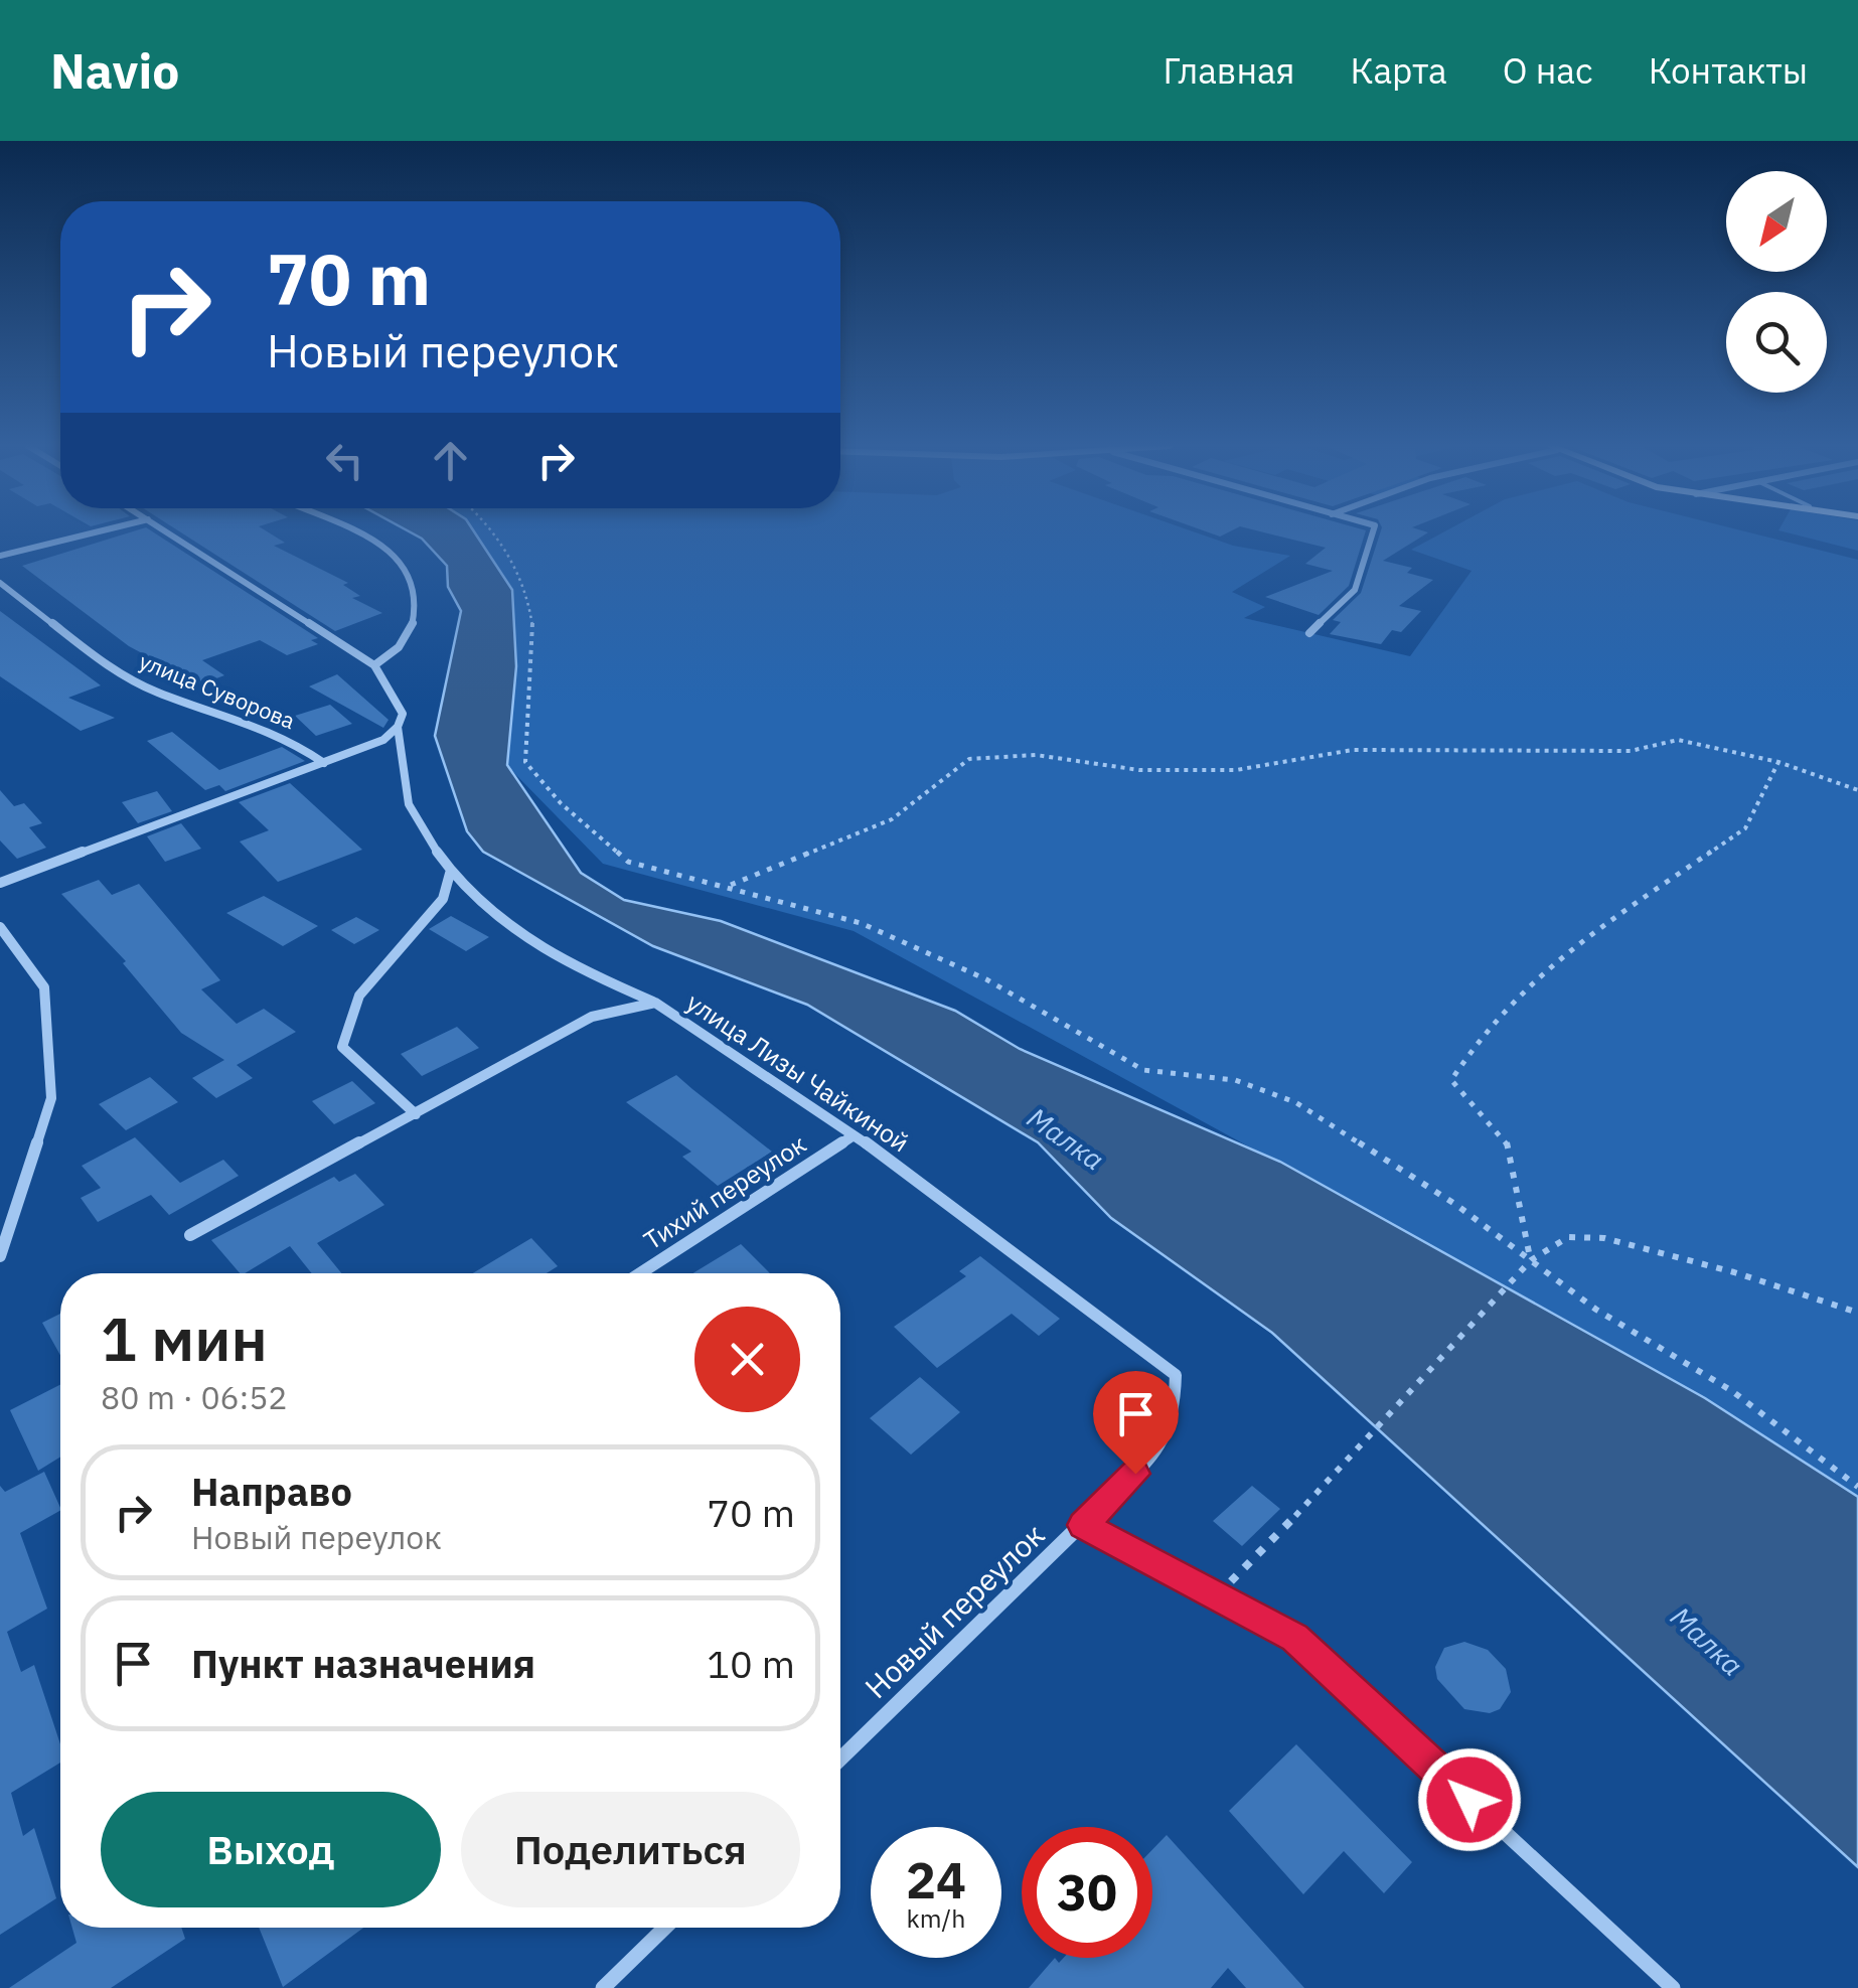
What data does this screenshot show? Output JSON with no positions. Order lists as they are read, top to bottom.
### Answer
{
  "streets": {
    "street": [
      "улица Суворова",
      "улица Лизы Чайкиной",
      "Тихий переулок",
      "Новый переулок"
    ]
  },
  "crossings": [
    ["улица Лизы Чайкиной", "Тихий переулок"],
    ["улица Лизы Чайкиной", "Новый переулок"]
  ],
  "water": ["Малка"],
  "north": "bottom left",
  "page": {
    "header": "Navio",
    "nav": [
      "Главная",
      "Карта",
      "О нас",
      "Контакты"
    ],
    "turn": ["70 m", "Новый переулок"],
    "heading": ["1 мин", "80 m · 06:52"],
    "list": [
      {
        "name": "Направо",
        "note": "Новый переулок",
        "value": "70 m"
      },
      {
        "name": "Пункт назначения",
        "value": "10 m"
      }
    ],
    "buttons": ["Выход", "Поделиться"],
    "speed": "24 km/h",
    "limit": "30"
  }
}
